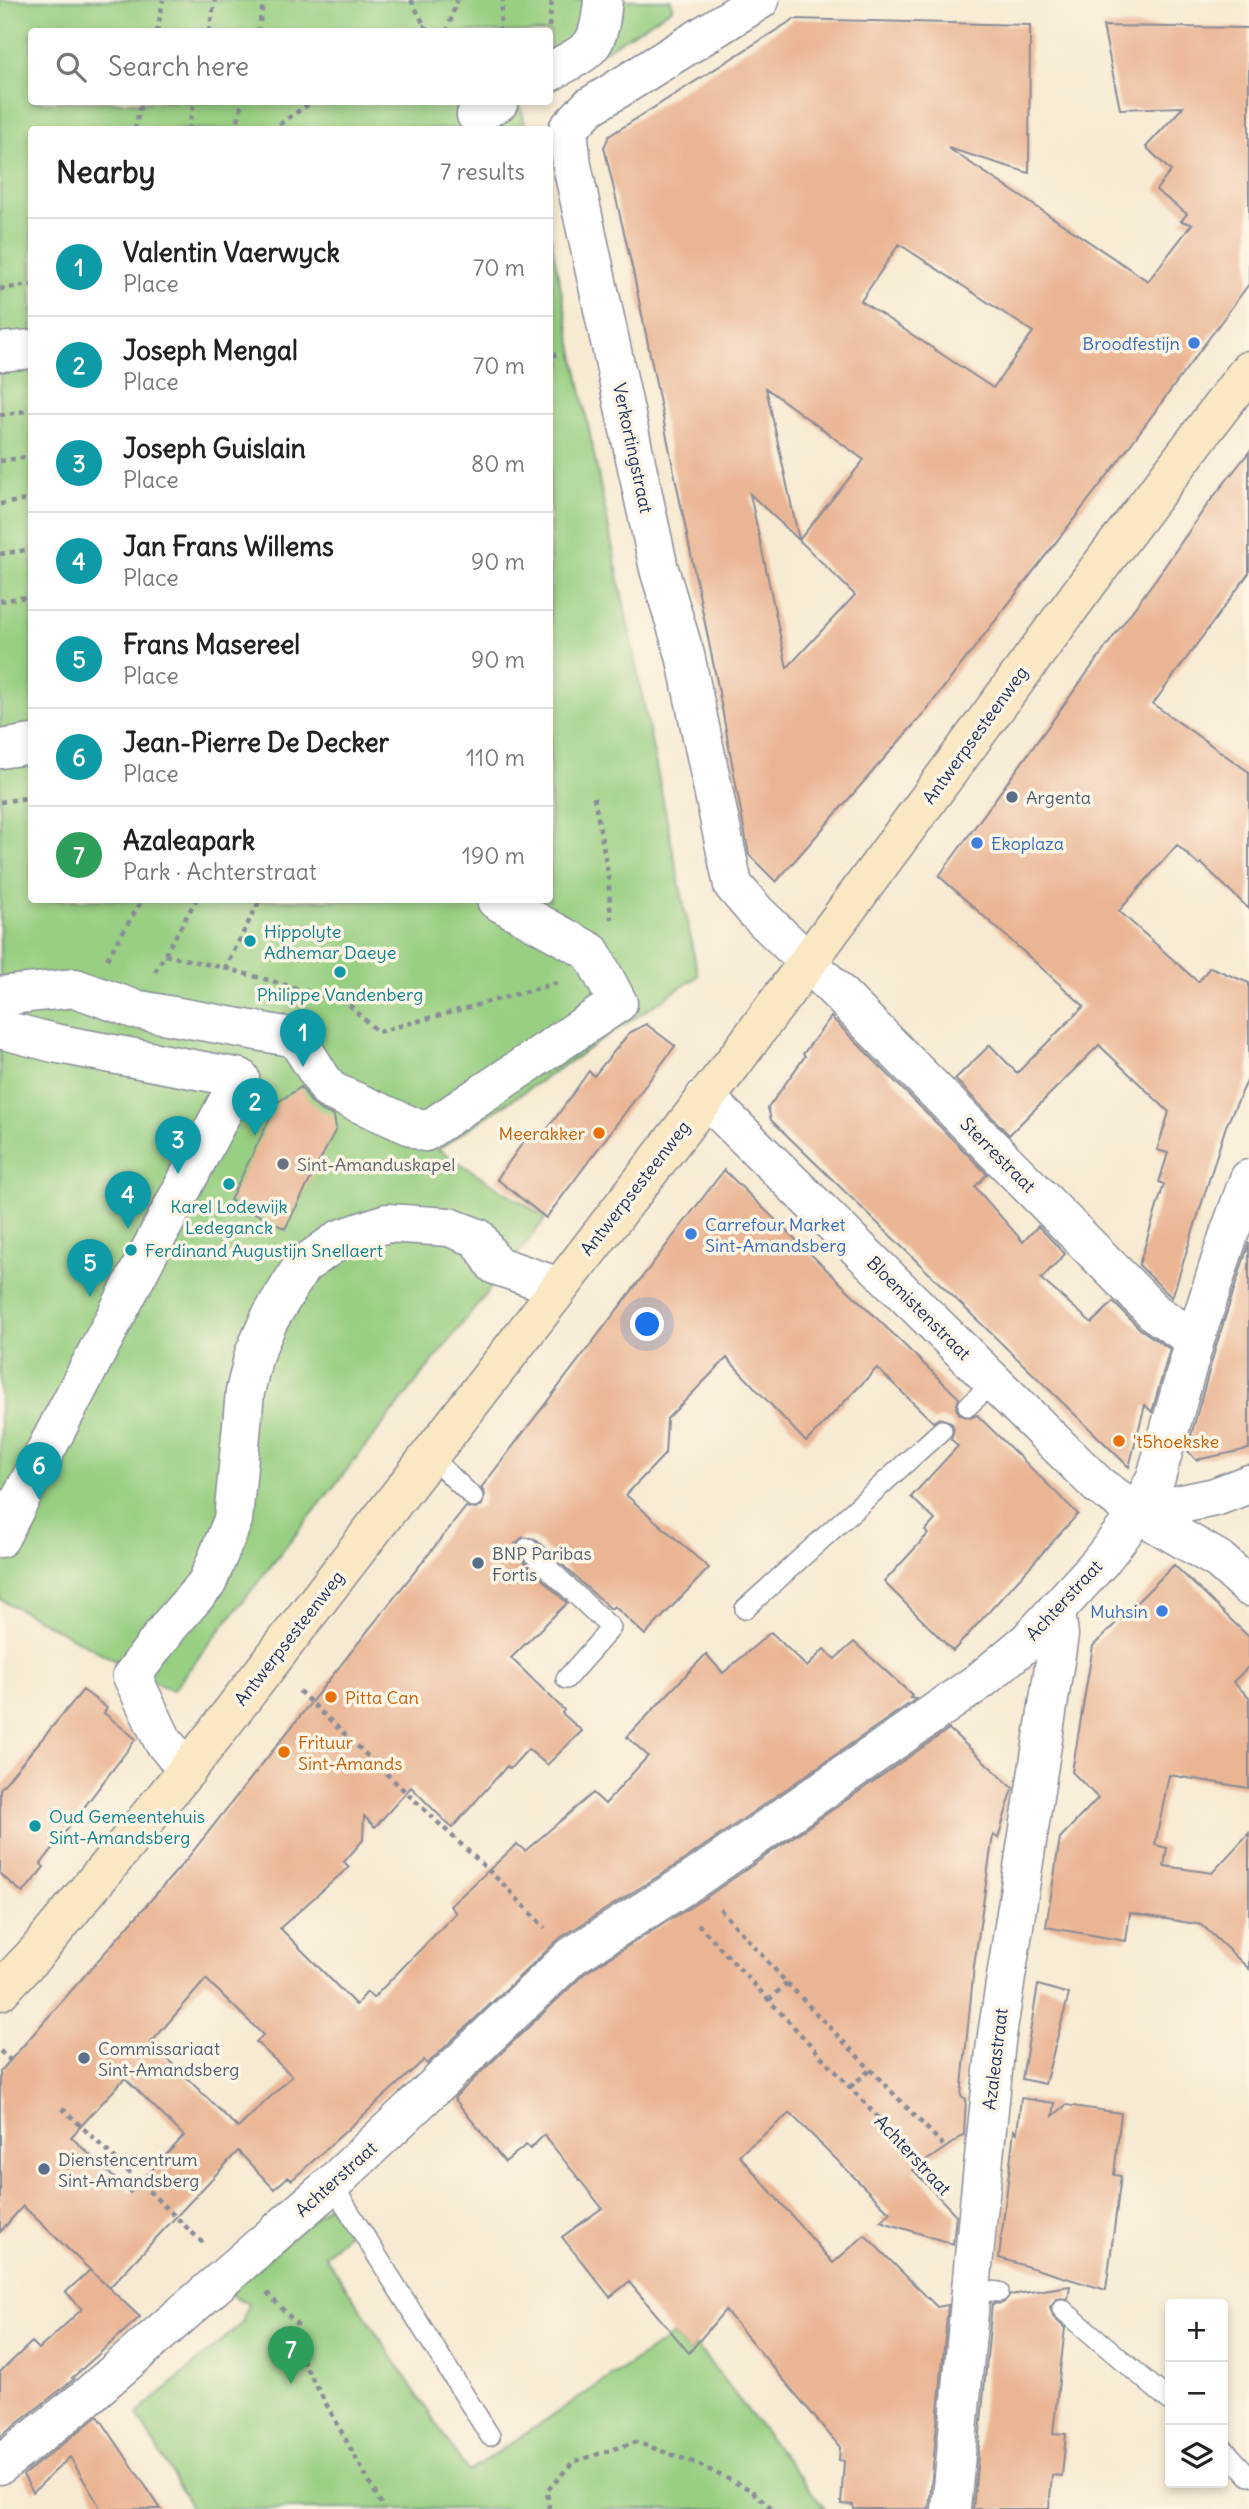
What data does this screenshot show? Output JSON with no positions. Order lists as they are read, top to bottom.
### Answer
{
  "streets": {
    "main road": ["Antwerpsesteenweg"],
    "street": [
      "Verkortingstraat",
      "Sterrestraat",
      "Bloemistenstraat",
      "Achterstraat",
      "Azaleastraat"
    ]
  },
  "crossings": [
    ["Verkortingstraat", "Antwerpsesteenweg"],
    ["Verkortingstraat", "Sterrestraat"],
    ["Antwerpsesteenweg", "Sterrestraat"],
    ["Antwerpsesteenweg", "Bloemistenstraat"],
    ["Sterrestraat", "Achterstraat"],
    ["Bloemistenstraat", "Achterstraat"],
    ["Achterstraat", "Azaleastraat"]
  ],
  "places": [
    "Broodfestijn",
    "Argenta",
    "Ekoplaza",
    "Hippolyte Adhemar Daeye",
    "Philippe Vandenberg",
    "Meerakker",
    "Sint-Amanduskapel",
    "Karel Lodewijk Ledeganck",
    "Carrefour Market Sint-Amandsberg",
    "Ferdinand Augustijn Snellaert",
    "'t5hoekske",
    "BNP Paribas Fortis",
    "Muhsin",
    "Pitta Can",
    "Frituur Sint-Amands",
    "Oud Gemeentehuis Sint-Amandsberg",
    "Commissariaat Sint-Amandsberg",
    "Dienstencentrum Sint-Amandsberg"
  ],
  "page": {
    "search": "Search here",
    "heading": ["Nearby", "7 results"],
    "list": [
      {
        "mark": "1",
        "name": "Valentin Vaerwyck",
        "note": "Place",
        "value": "70 m"
      },
      {
        "mark": "2",
        "name": "Joseph Mengal",
        "note": "Place",
        "value": "70 m"
      },
      {
        "mark": "3",
        "name": "Joseph Guislain",
        "note": "Place",
        "value": "80 m"
      },
      {
        "mark": "4",
        "name": "Jan Frans Willems",
        "note": "Place",
        "value": "90 m"
      },
      {
        "mark": "5",
        "name": "Frans Masereel",
        "note": "Place",
        "value": "90 m"
      },
      {
        "mark": "6",
        "name": "Jean-Pierre De Decker",
        "note": "Place",
        "value": "110 m"
      },
      {
        "mark": "7",
        "name": "Azaleapark",
        "note": "Park · Achterstraat",
        "value": "190 m"
      }
    ],
    "pins": [
      "1",
      "2",
      "3",
      "4",
      "5",
      "6",
      "7"
    ],
    "map_buttons": ["+", "−"]
  }
}
